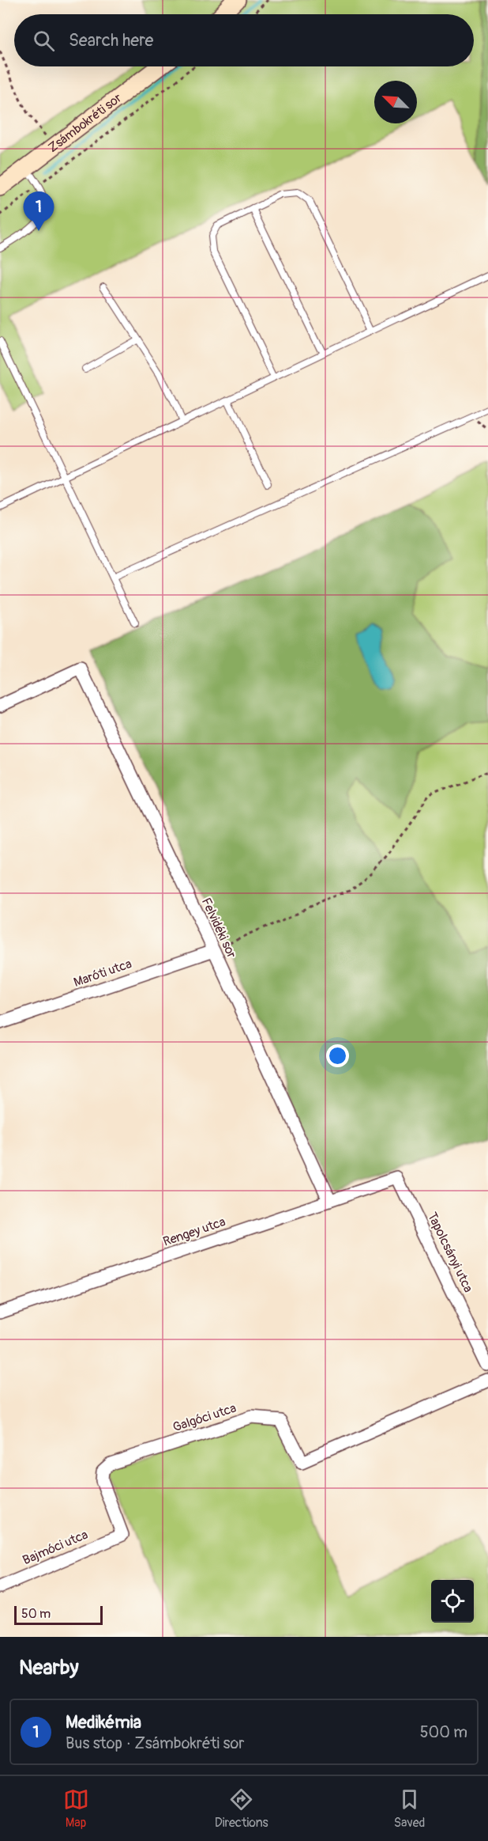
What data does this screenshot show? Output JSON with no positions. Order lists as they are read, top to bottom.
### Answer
{
  "streets": {
    "street": [
      "Zsámbokréti sor",
      "Felvidéki sor",
      "Maróti utca",
      "Rengey utca",
      "Tapolcsányi utca",
      "Galgóci utca",
      "Bajmóci utca"
    ]
  },
  "crossings": [
    ["Felvidéki sor", "Maróti utca"],
    ["Felvidéki sor", "Rengey utca"],
    ["Rengey utca", "Tapolcsányi utca"],
    ["Galgóci utca", "Bajmóci utca"]
  ],
  "scale_bar": "50 m",
  "north": "top left",
  "page": {
    "search": "Search here",
    "pins": "1",
    "scale": "50 m",
    "heading": "Nearby",
    "list": [
      {
        "mark": "1",
        "name": "Medikémia",
        "note": "Bus stop · Zsámbokréti sor",
        "value": "500 m"
      }
    ],
    "nav": ["Map", "Directions", "Saved"]
  }
}
